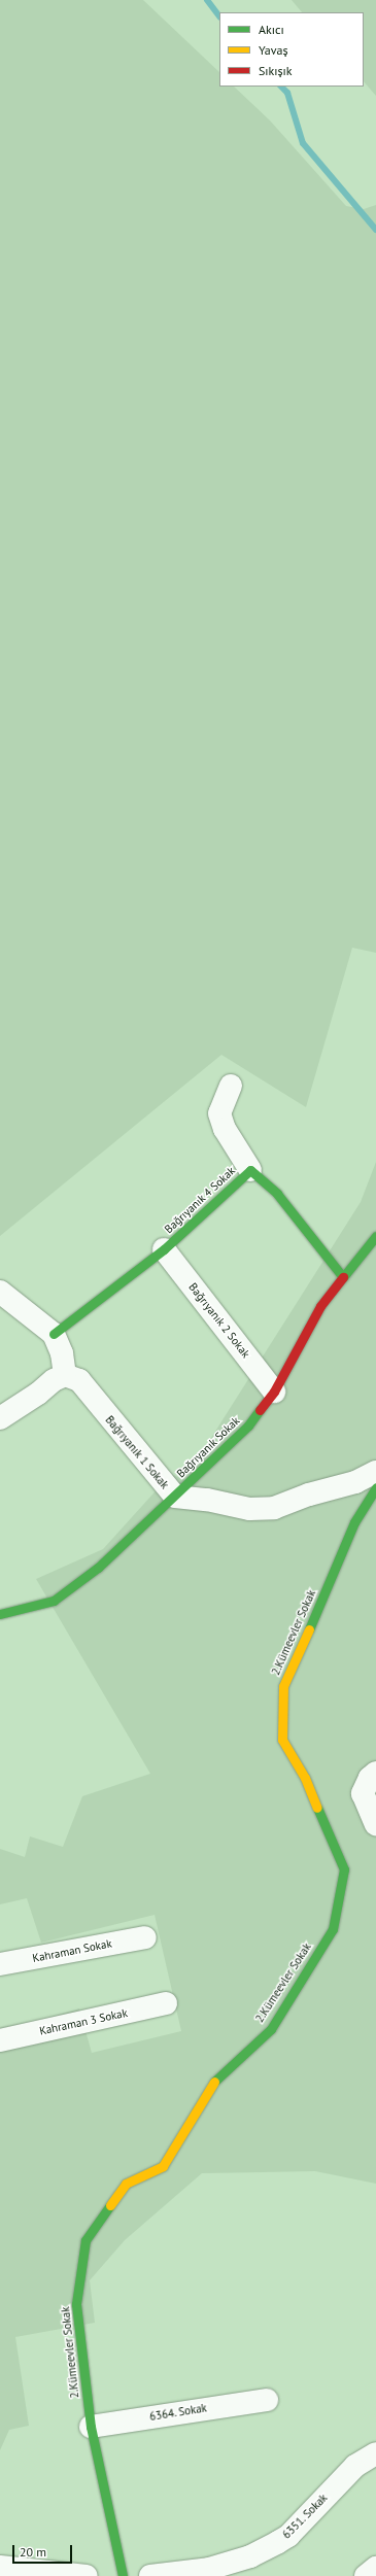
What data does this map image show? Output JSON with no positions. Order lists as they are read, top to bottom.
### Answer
{
  "streets": {
    "street": [
      "Bağrıyanık 4 Sokak",
      "Bağrıyanık 2 Sokak",
      "Bağrıyanık Sokak",
      "Bağrıyanık 1 Sokak",
      "2.Kümeevler Sokak",
      "Kahraman Sokak",
      "Kahraman 3 Sokak",
      "6364. Sokak",
      "6351. Sokak"
    ]
  },
  "crossings": [
    ["Bağrıyanık 4 Sokak", "Bağrıyanık 2 Sokak"],
    ["Bağrıyanık 4 Sokak", "Bağrıyanık Sokak"],
    ["Bağrıyanık 2 Sokak", "Bağrıyanık Sokak"],
    ["Bağrıyanık Sokak", "Bağrıyanık 1 Sokak"],
    ["2.Kümeevler Sokak", "6364. Sokak"]
  ],
  "legend": ["Akıcı", "Yavaş", "Sıkışık"],
  "scale_bar": "20 m"
}
